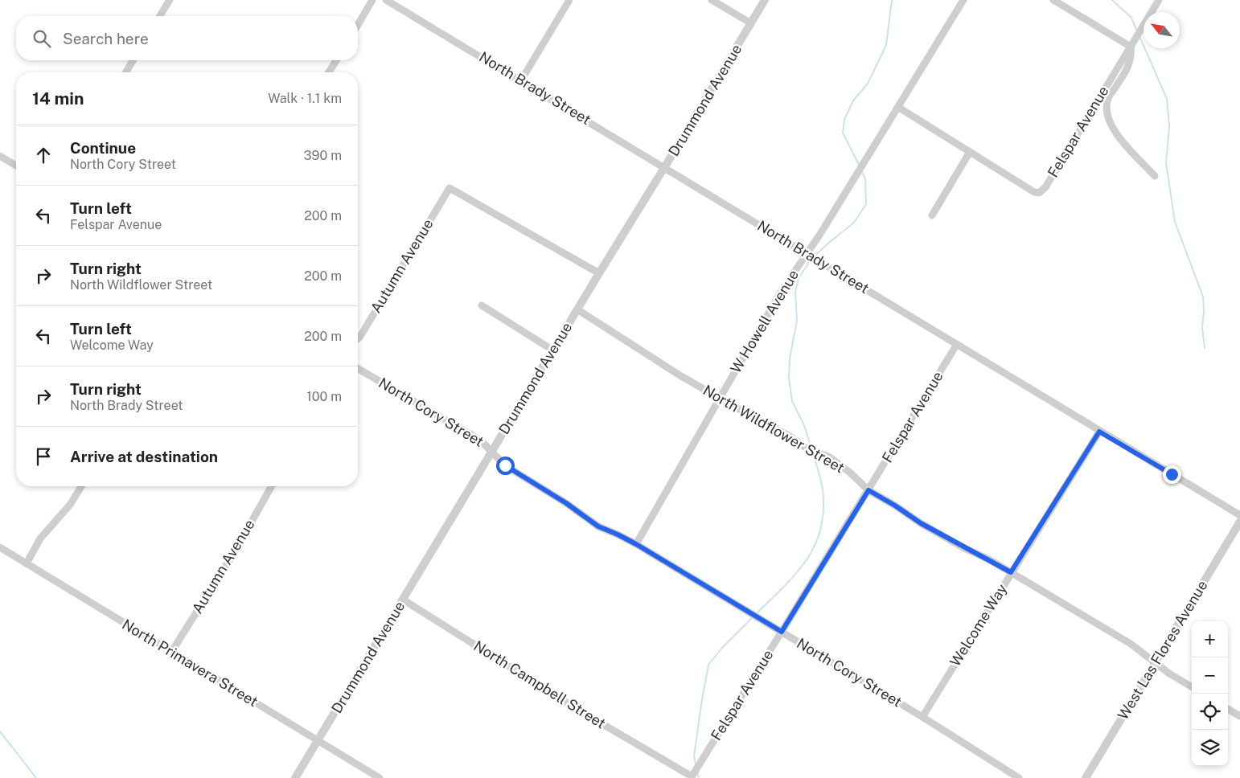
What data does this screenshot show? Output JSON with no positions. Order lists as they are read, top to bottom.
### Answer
{
  "streets": {
    "street": [
      "North Brady Street",
      "Drummond Avenue",
      "Felspar Avenue",
      "Autumn Avenue",
      "W Howell Avenue",
      "North Cory Street",
      "North Wildflower Street",
      "Welcome Way",
      "West Las Flores Avenue",
      "North Primavera Street",
      "North Campbell Street"
    ]
  },
  "crossings": [
    ["North Brady Street", "Drummond Avenue"],
    ["North Brady Street", "Felspar Avenue"],
    ["North Brady Street", "W Howell Avenue"],
    ["North Brady Street", "Welcome Way"],
    ["Drummond Avenue", "Autumn Avenue"],
    ["Drummond Avenue", "North Cory Street"],
    ["Drummond Avenue", "North Wildflower Street"],
    ["Drummond Avenue", "North Primavera Street"],
    ["Drummond Avenue", "North Campbell Street"],
    ["Felspar Avenue", "North Cory Street"],
    ["Felspar Avenue", "North Wildflower Street"],
    ["Felspar Avenue", "North Campbell Street"],
    ["Autumn Avenue", "North Primavera Street"],
    ["W Howell Avenue", "North Cory Street"],
    ["W Howell Avenue", "North Wildflower Street"],
    ["North Cory Street", "Welcome Way"],
    ["North Wildflower Street", "Welcome Way"],
    ["North Wildflower Street", "West Las Flores Avenue"]
  ],
  "north": "top left",
  "page": {
    "search": "Search here",
    "heading": ["14 min", "Walk · 1.1 km"],
    "list": [
      ["Continue", "North Cory Street", "390 m"],
      ["Turn left", "Felspar Avenue", "200 m"],
      ["Turn right", "North Wildflower Street", "200 m"],
      ["Turn left", "Welcome Way", "200 m"],
      ["Turn right", "North Brady Street", "100 m"],
      "Arrive at destination"
    ],
    "map_buttons": ["+", "−"]
  }
}
